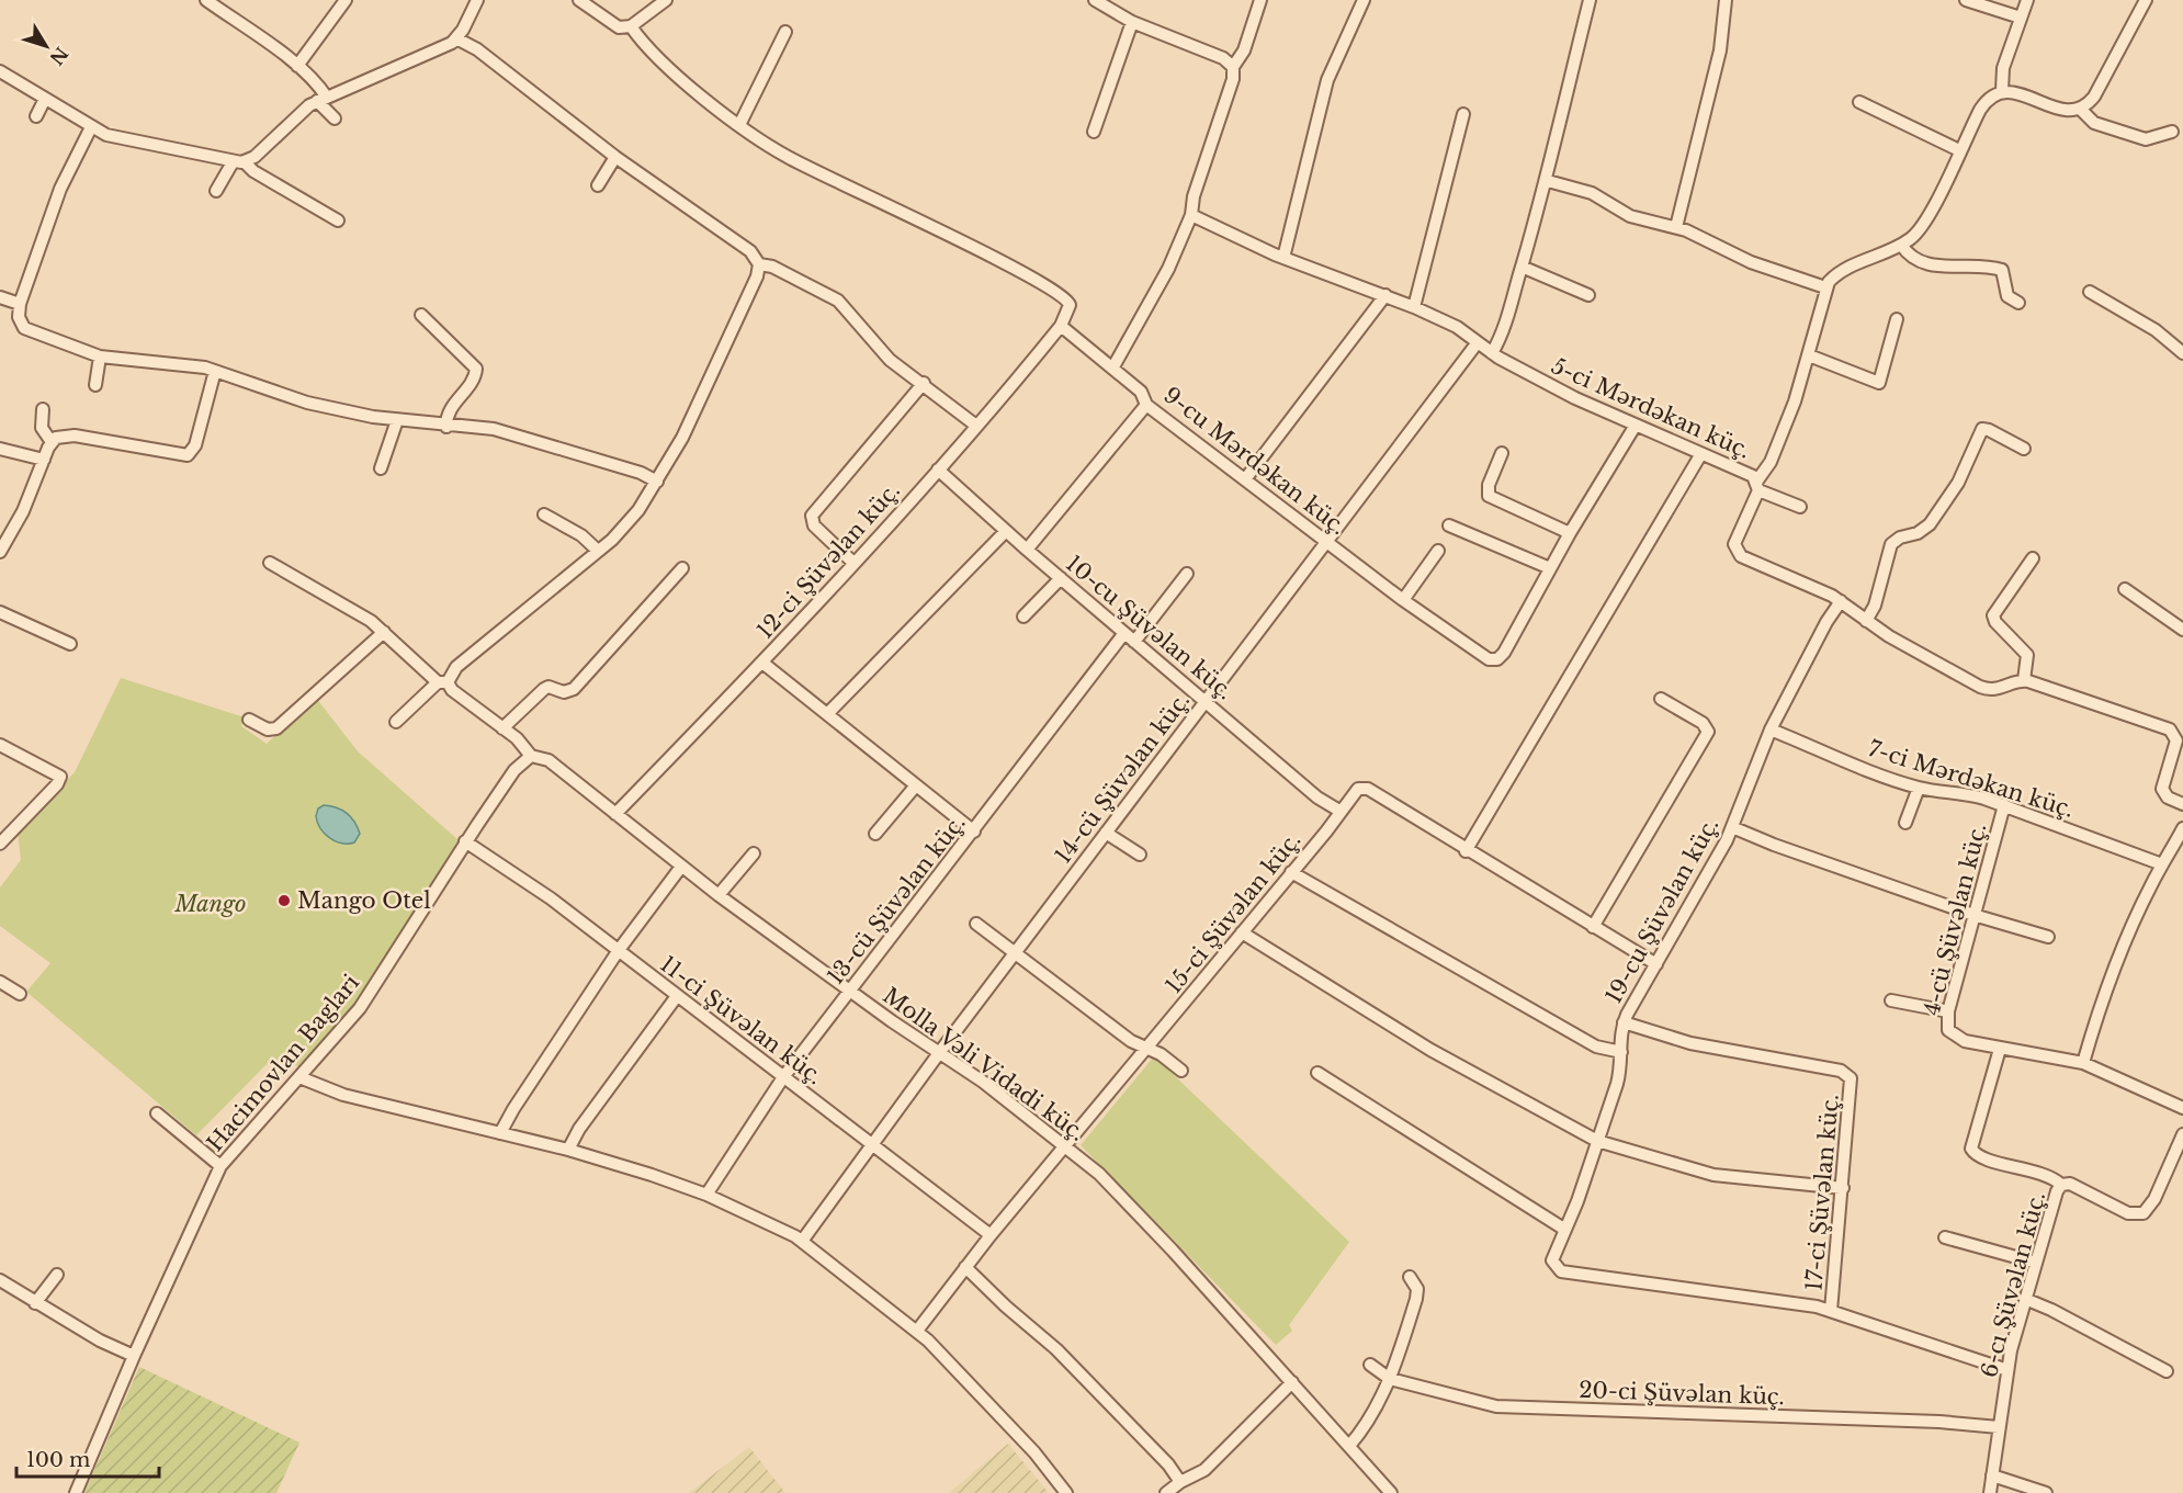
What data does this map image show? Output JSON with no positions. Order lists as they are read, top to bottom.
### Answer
{
  "streets": {
    "street": [
      "5-ci Mərdəkan küç.",
      "9-cu Mərdəkan küç.",
      "12-ci Şüvəlan küç.",
      "10-cu Şüvəlan küç.",
      "14-cü Şüvəlan küç.",
      "7-ci Mərdəkan küç.",
      "13-cü Şüvəlan küç.",
      "19-cu Şüvəlan küç.",
      "15-ci Şüvəlan küç.",
      "4-cü Şüvəlan küç.",
      "11-ci Şüvəlan küç.",
      "Hacimovlan Baglari",
      "Molla Vəli Vidadi küç.",
      "17-ci Şüvəlan küç.",
      "6-cı Şüvəlan küç.",
      "20-ci Şüvəlan küç."
    ]
  },
  "crossings": [
    ["5-ci Mərdəkan küç.", "9-cu Mərdəkan küç."],
    ["5-ci Mərdəkan küç.", "14-cü Şüvəlan küç."],
    ["5-ci Mərdəkan küç.", "19-cu Şüvəlan küç."],
    ["9-cu Mərdəkan küç.", "12-ci Şüvəlan küç."],
    ["9-cu Mərdəkan küç.", "14-cü Şüvəlan küç."],
    ["12-ci Şüvəlan küç.", "10-cu Şüvəlan küç."],
    ["12-ci Şüvəlan küç.", "Molla Vəli Vidadi küç."],
    ["10-cu Şüvəlan küç.", "14-cü Şüvəlan küç."],
    ["10-cu Şüvəlan küç.", "13-cü Şüvəlan küç."],
    ["10-cu Şüvəlan küç.", "15-ci Şüvəlan küç."],
    ["14-cü Şüvəlan küç.", "11-ci Şüvəlan küç."],
    ["14-cü Şüvəlan küç.", "Molla Vəli Vidadi küç."],
    ["7-ci Mərdəkan küç.", "19-cu Şüvəlan küç."],
    ["7-ci Mərdəkan küç.", "4-cü Şüvəlan küç."],
    ["13-cü Şüvəlan küç.", "11-ci Şüvəlan küç."],
    ["13-cü Şüvəlan küç.", "Molla Vəli Vidadi küç."],
    ["19-cu Şüvəlan küç.", "15-ci Şüvəlan küç."],
    ["19-cu Şüvəlan küç.", "17-ci Şüvəlan küç."],
    ["19-cu Şüvəlan küç.", "6-cı Şüvəlan küç."],
    ["15-ci Şüvəlan küç.", "11-ci Şüvəlan küç."],
    ["15-ci Şüvəlan küç.", "Molla Vəli Vidadi küç."],
    ["11-ci Şüvəlan küç.", "Hacimovlan Baglari"],
    ["Hacimovlan Baglari", "Molla Vəli Vidadi küç."],
    ["6-cı Şüvəlan küç.", "20-ci Şüvəlan küç."]
  ],
  "parks": ["Mango"],
  "places": ["Mango Otel"],
  "scale_bar": "100 m",
  "north": "bottom right"
}
